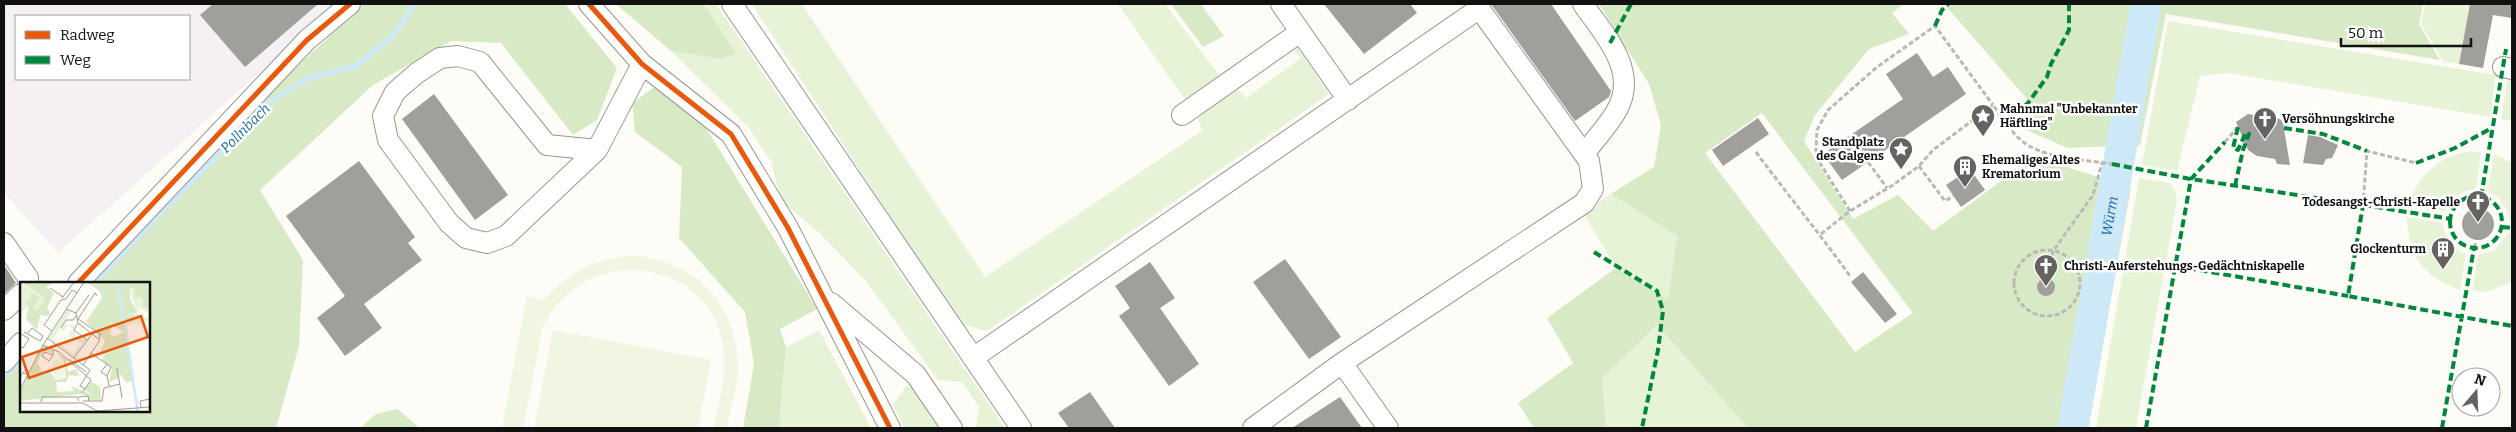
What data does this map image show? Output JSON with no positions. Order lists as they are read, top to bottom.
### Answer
{
  "water": ["Pollnbach", "Würm"],
  "places": {
    "place": ["Mahnmal \"Unbekannter Häftling\"", "Standplatz des Galgens"],
    "church": ["Versöhnungskirche", "Todesangst-Christi-Kapelle", "Christi-Auferstehungs-Gedächtniskapelle"],
    "building": ["Ehemaliges Altes Krematorium", "Glockenturm"]
  },
  "legend": ["Radweg", "Weg"],
  "scale_bar": "50 m",
  "north": "top"
}
